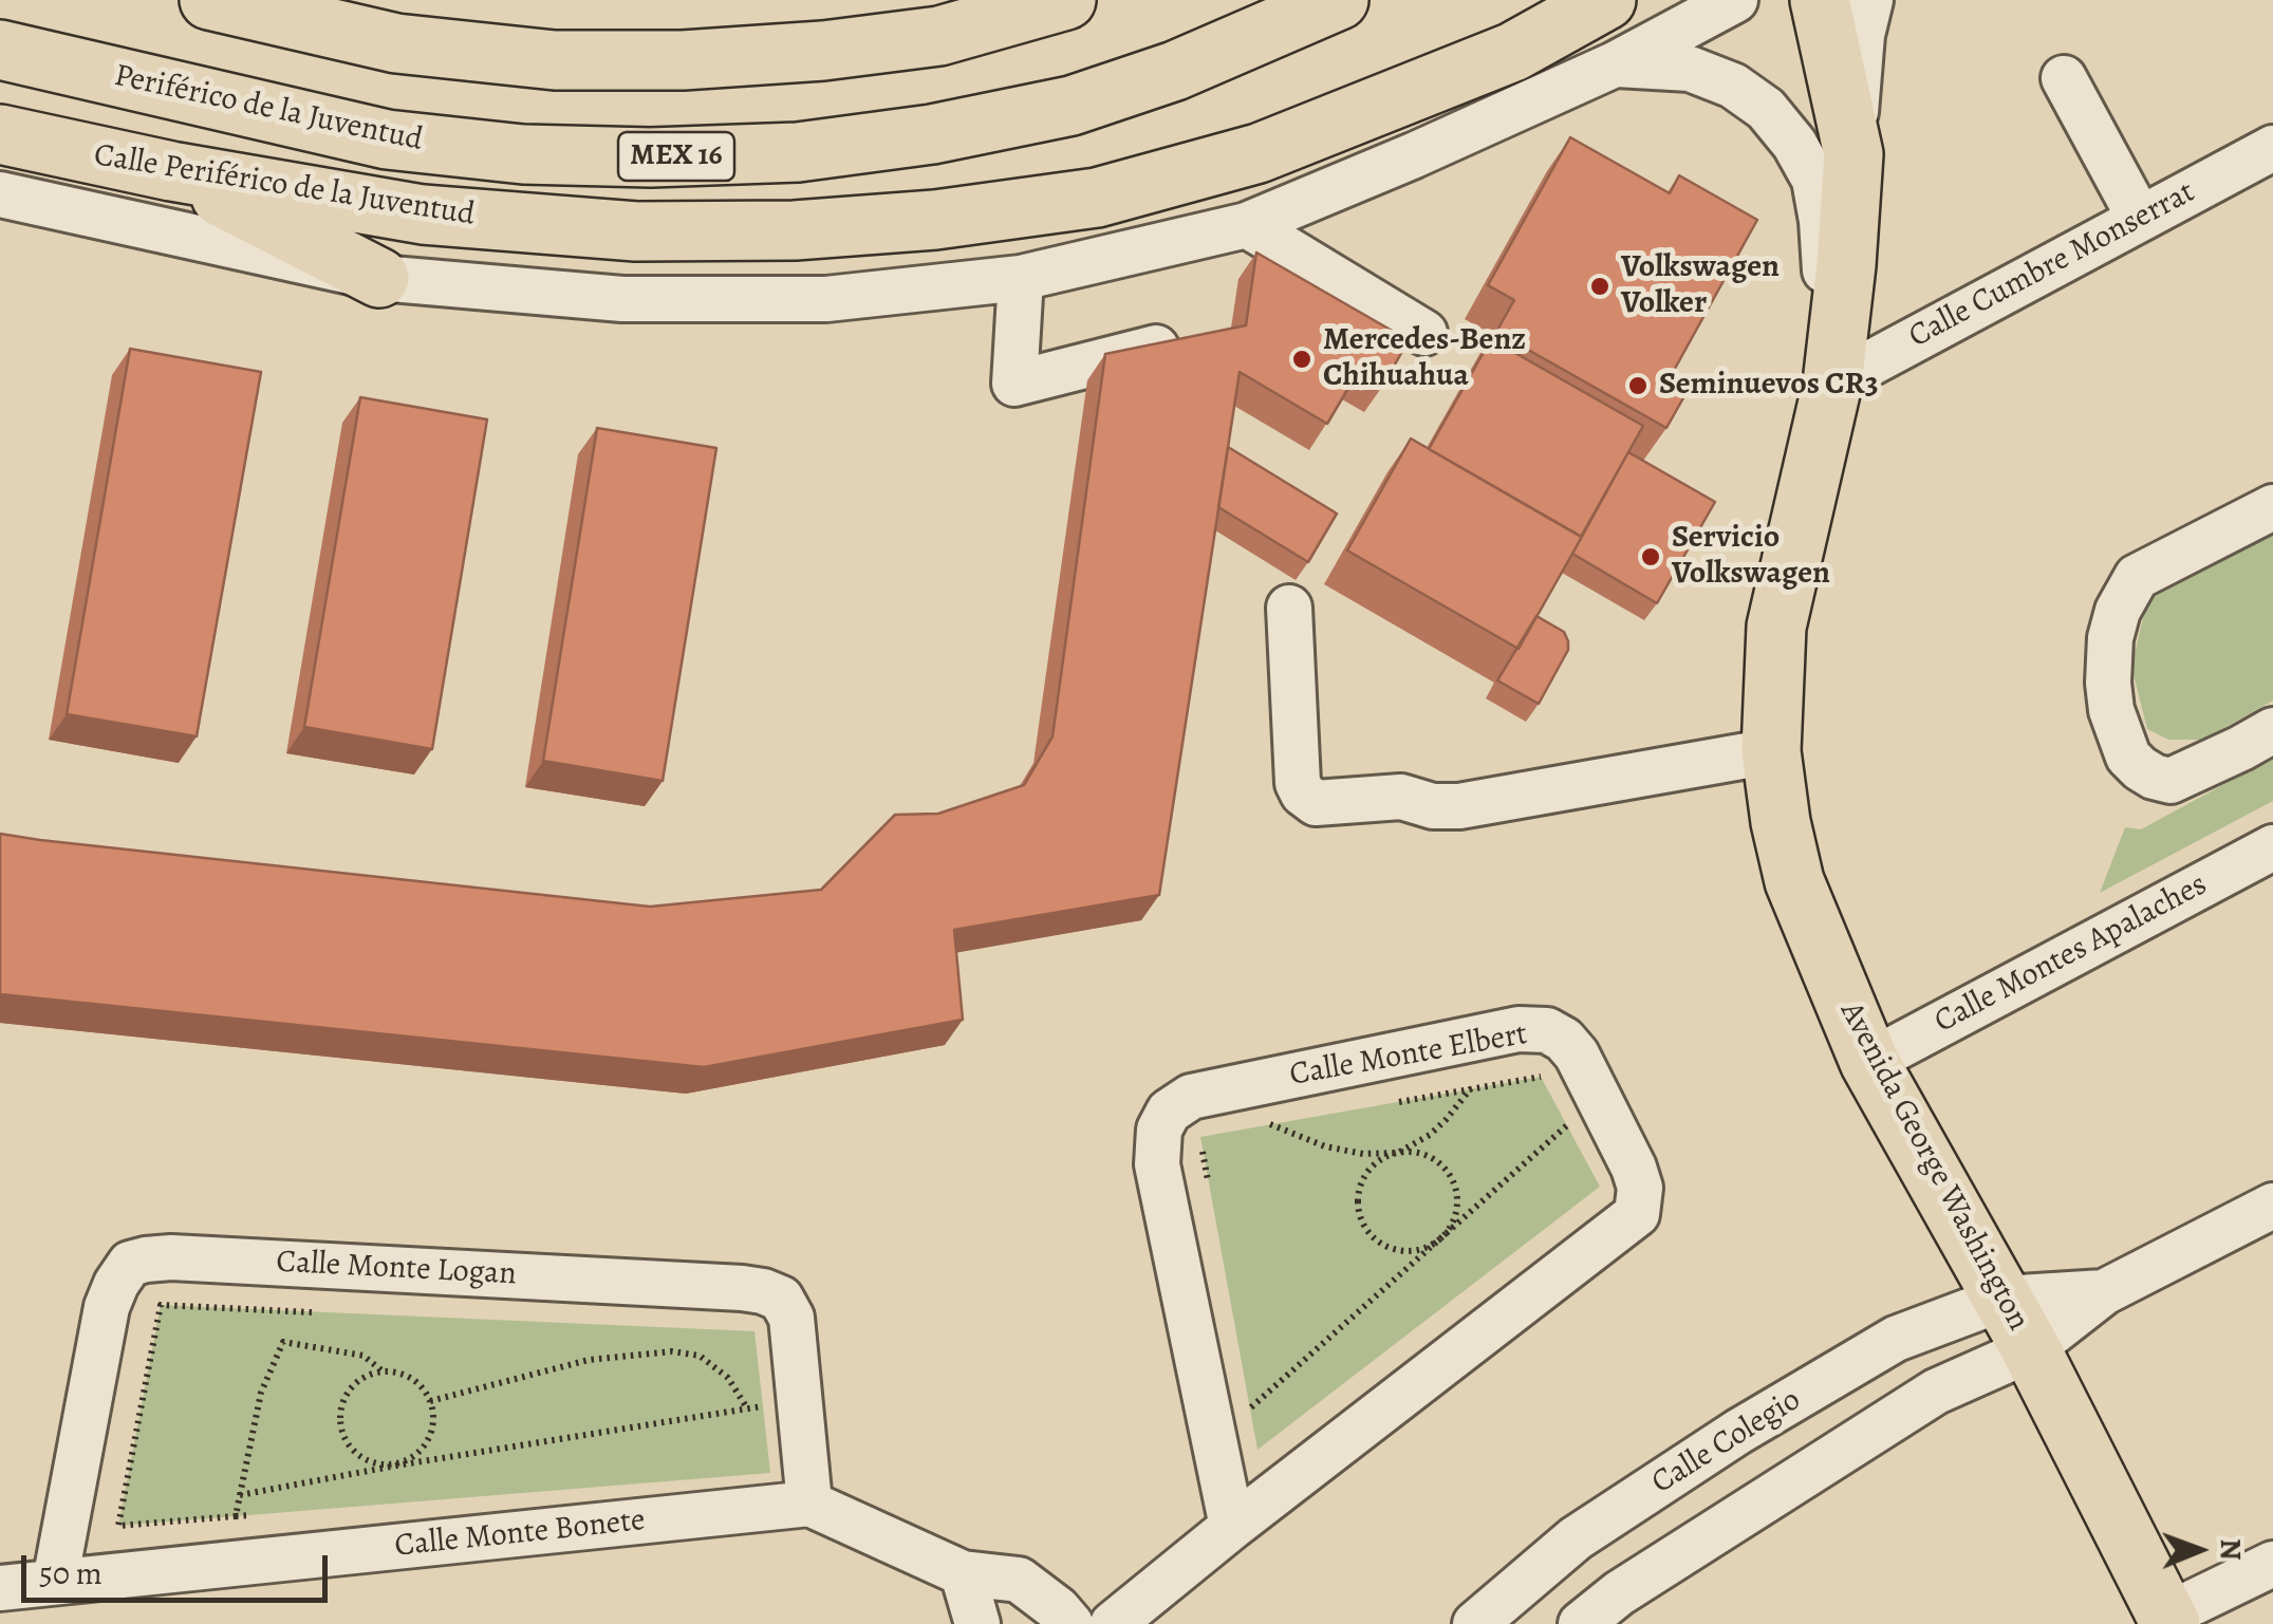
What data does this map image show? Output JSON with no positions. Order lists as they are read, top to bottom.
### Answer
{
  "streets": {
    "main road": [
      "Periférico de la Juventud",
      "MEX 16",
      "Calle Periférico de la Juventud",
      "Avenida George Washington"
    ],
    "street": [
      "Calle Cumbre Monserrat",
      "Calle Montes Apalaches",
      "Calle Monte Elbert",
      "Calle Monte Logan",
      "Calle Colegio",
      "Calle Monte Bonete"
    ]
  },
  "crossings": [
    ["Calle Cumbre Monserrat", "Avenida George Washington"],
    ["Calle Montes Apalaches", "Avenida George Washington"],
    ["Avenida George Washington", "Calle Colegio"],
    ["Calle Monte Logan", "Calle Monte Bonete"]
  ],
  "places": [
    "Volkswagen Volker",
    "Mercedes-Benz Chihuahua",
    "Seminuevos CR3",
    "Servicio Volkswagen"
  ],
  "scale_bar": "50 m",
  "north": "right"
}
